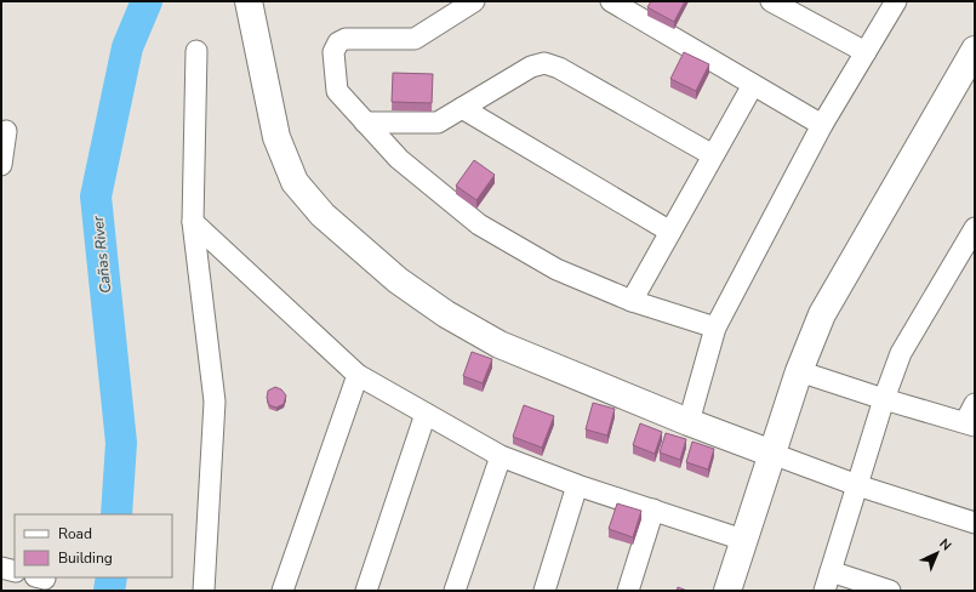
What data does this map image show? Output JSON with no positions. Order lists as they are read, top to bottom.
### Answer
{
  "water": ["Cañas River"],
  "legend": ["Road", "Building"],
  "north": "top right"
}
